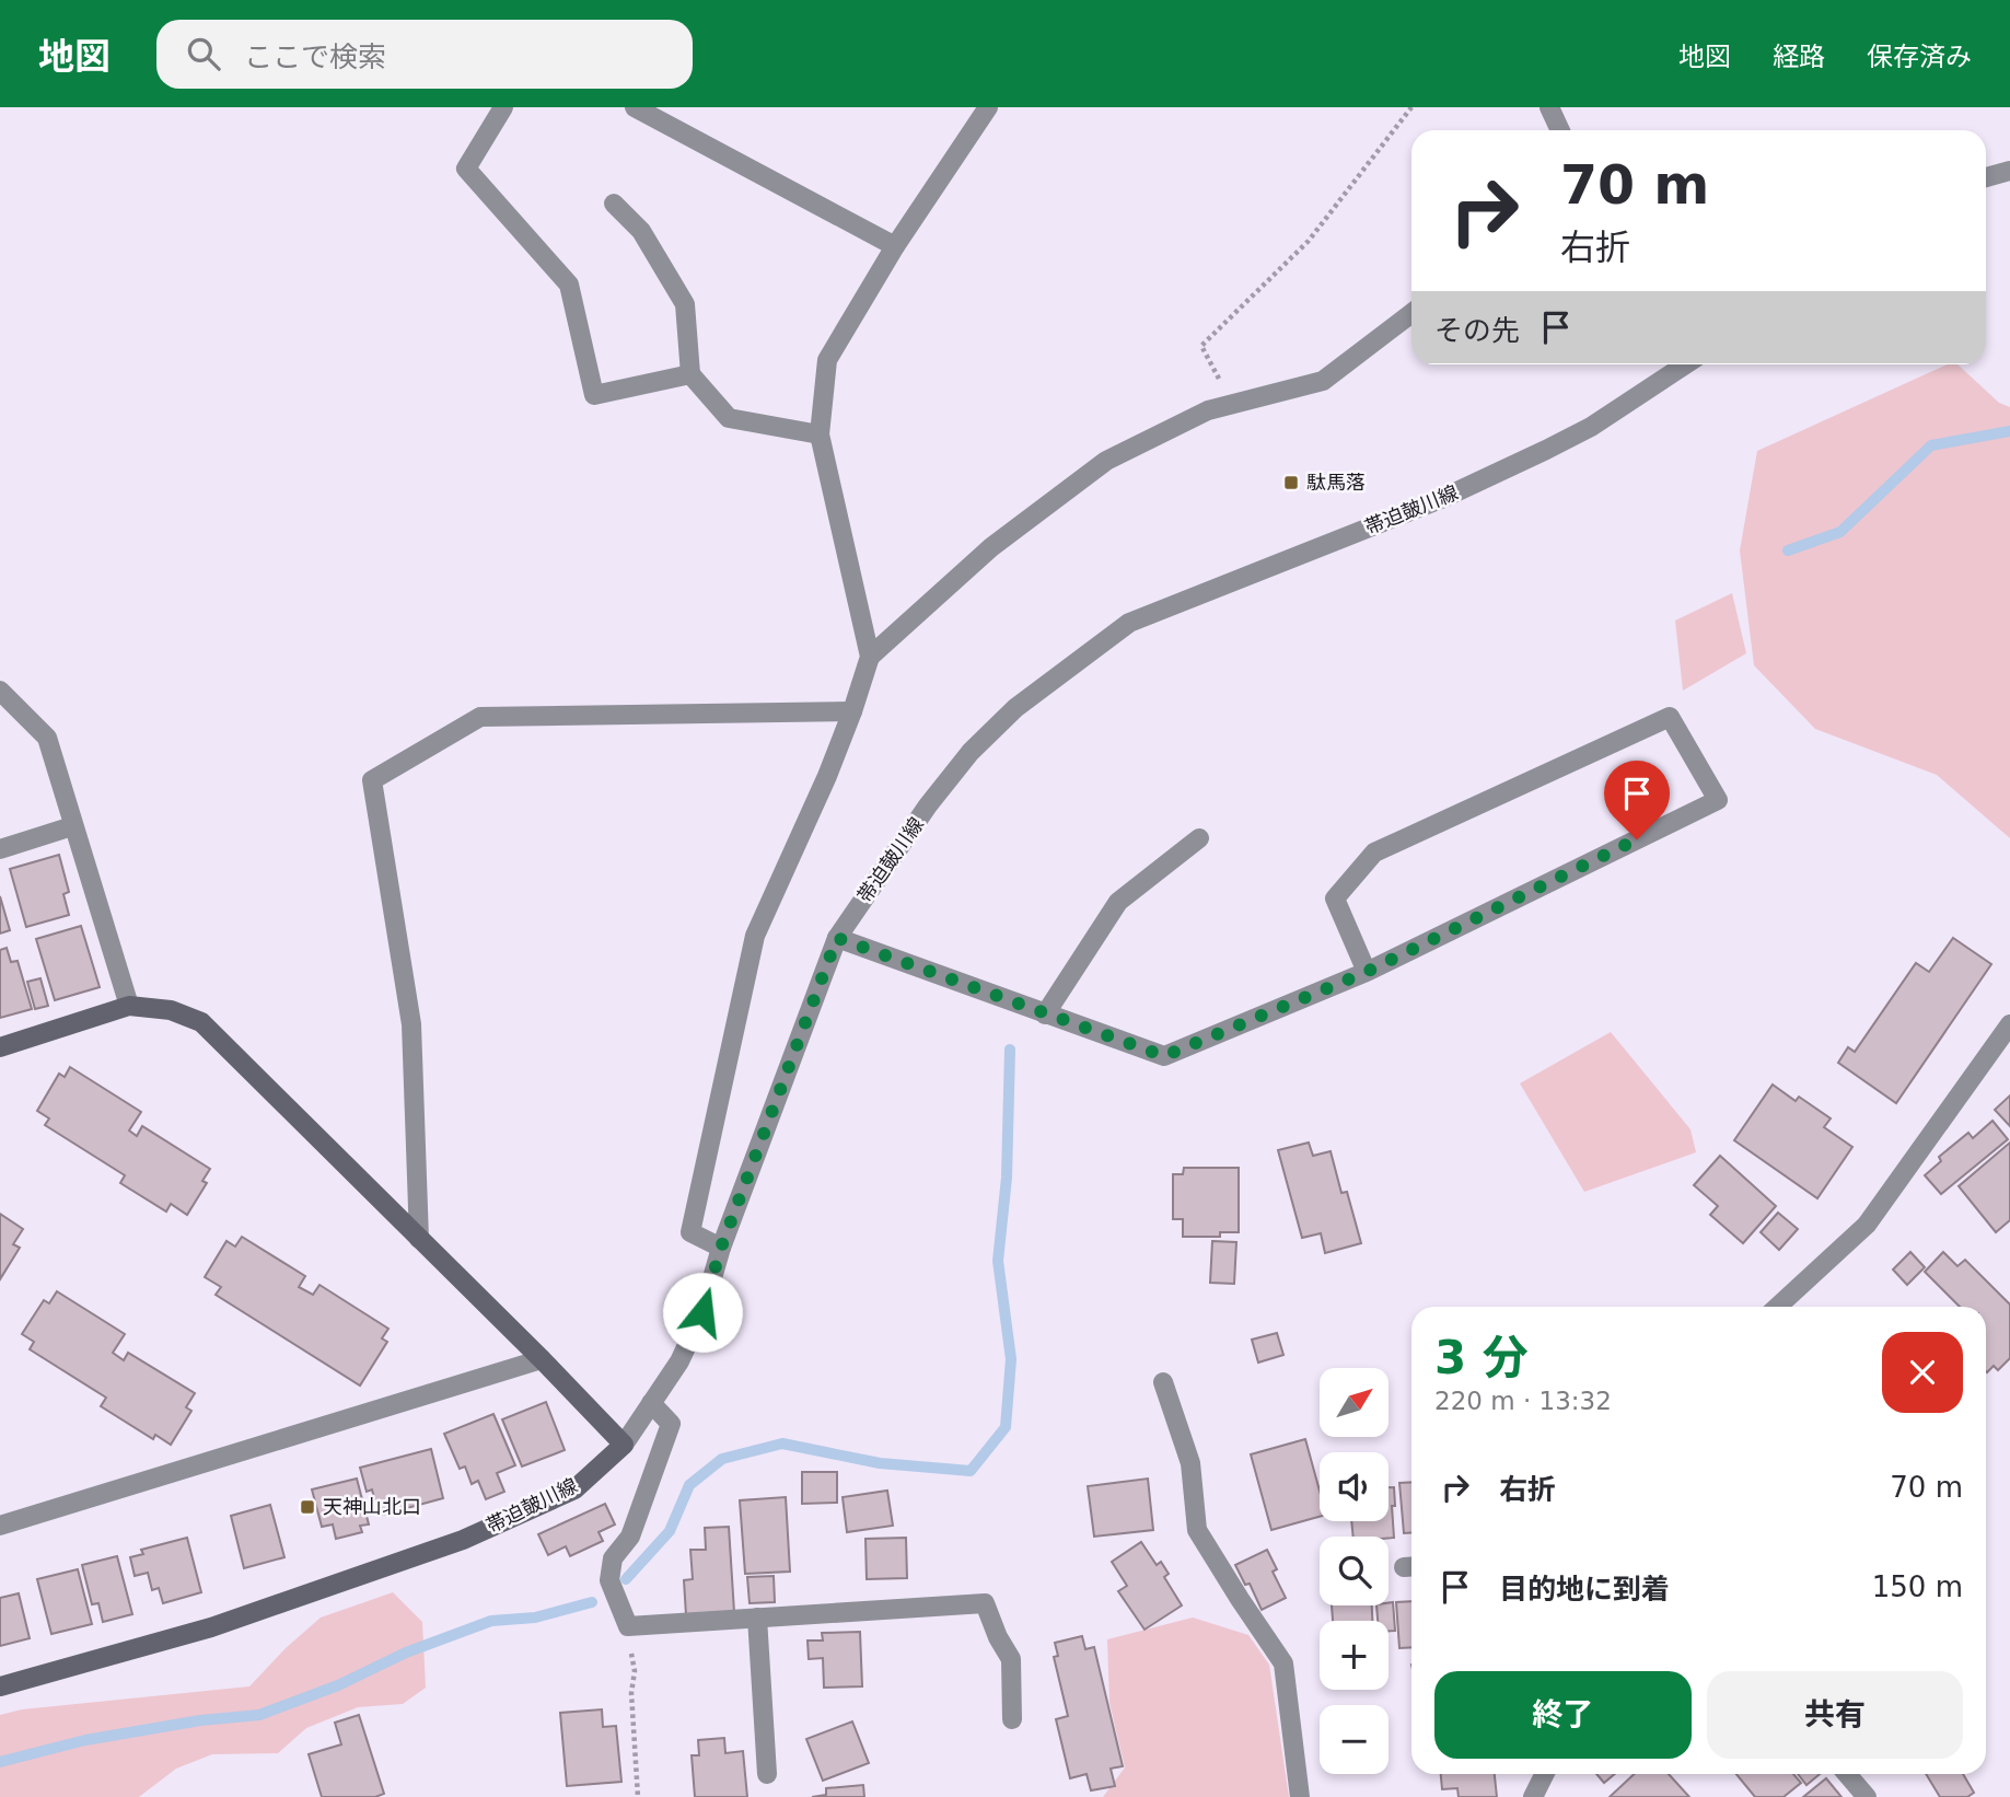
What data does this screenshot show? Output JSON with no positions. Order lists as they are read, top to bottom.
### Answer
{
  "streets": {
    "street": ["帯迫皷川線"]
  },
  "places": {
    "transit": ["駄馬落", "天神山北口"]
  },
  "north": "top right",
  "page": {
    "header": "地図",
    "search": "ここで検索",
    "nav": ["地図", "経路", "保存済み"],
    "turn": ["70 m", "右折"],
    "then": "その先",
    "heading": ["3 分", "220 m · 13:32"],
    "map_buttons": ["+", "−"],
    "list": [
      {
        "name": "右折",
        "value": "70 m"
      },
      {
        "name": "目的地に到着",
        "value": "150 m"
      }
    ],
    "buttons": ["終了", "共有"]
  }
}
